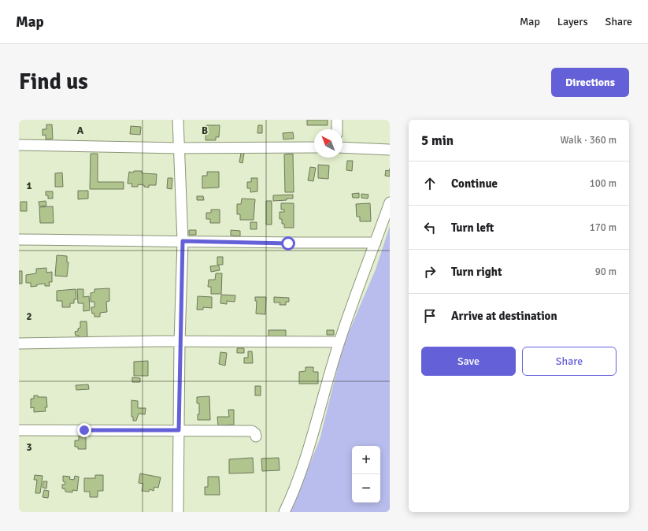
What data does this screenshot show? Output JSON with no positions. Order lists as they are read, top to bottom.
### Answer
{
  "north": "top left",
  "page": {
    "header": "Map",
    "nav": ["Map", "Layers", "Share"],
    "buttons": [
      "Directions",
      ["Save", "Share"]
    ],
    "title": "Find us",
    "heading": ["5 min", "Walk · 360 m"],
    "list": [
      ["Continue", "100 m"],
      ["Turn left", "170 m"],
      ["Turn right", "90 m"],
      "Arrive at destination"
    ],
    "map_buttons": ["+", "−"]
  },
  "grid": {
    "columns": ["A", "B"],
    "rows": ["1", "2", "3"]
  }
}
